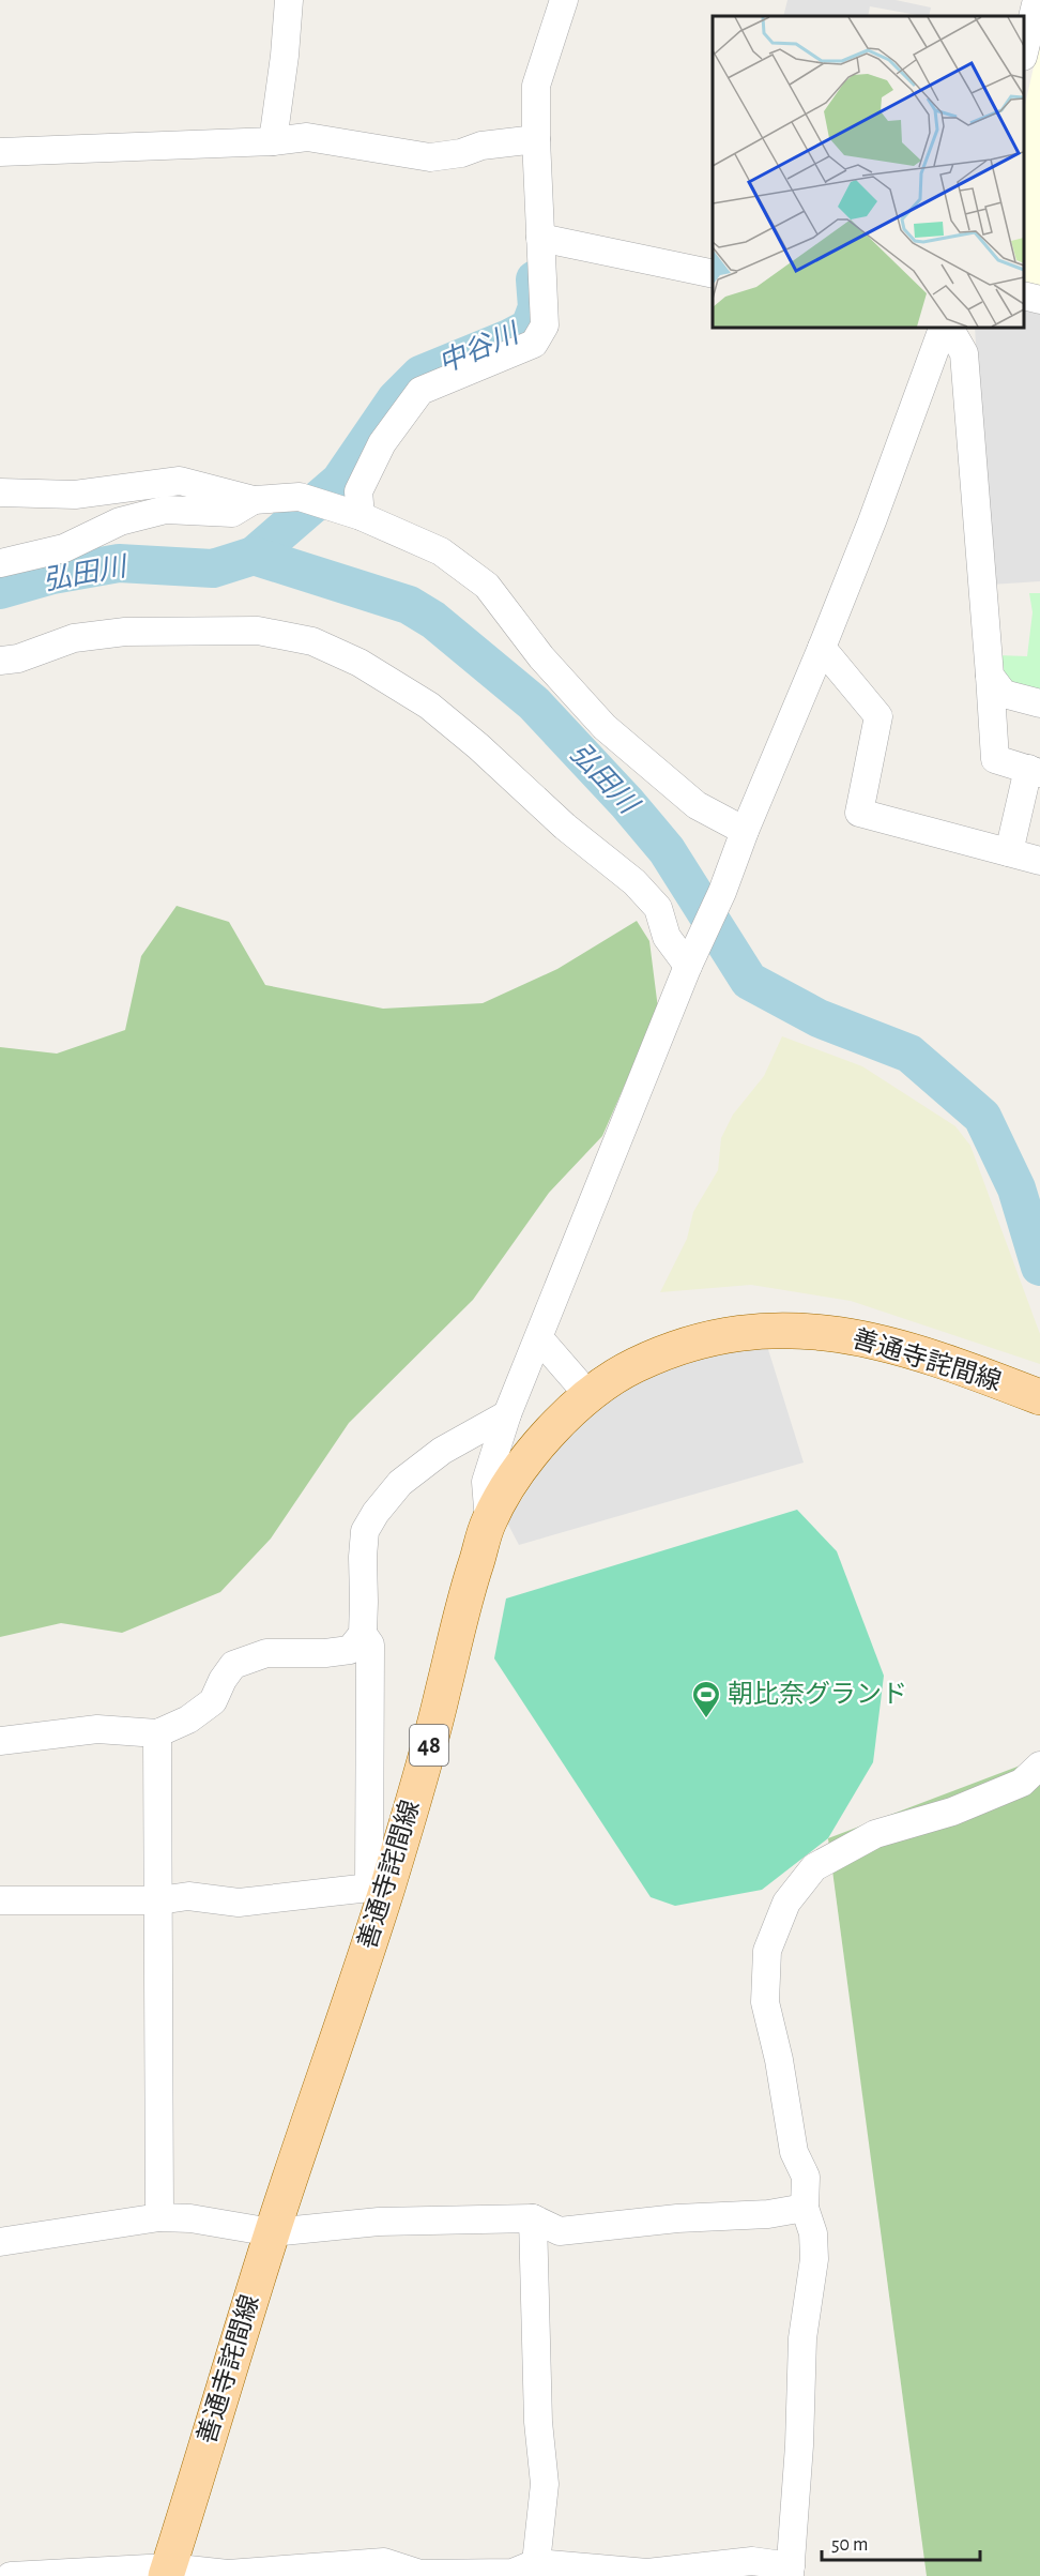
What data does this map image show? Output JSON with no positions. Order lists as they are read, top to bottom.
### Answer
{
  "streets": {
    "main road": ["善通寺詫間線", "48"]
  },
  "water": ["中谷川", "弘田川"],
  "places": {
    "sports": ["朝比奈グランド"]
  },
  "scale_bar": "50 m"
}
